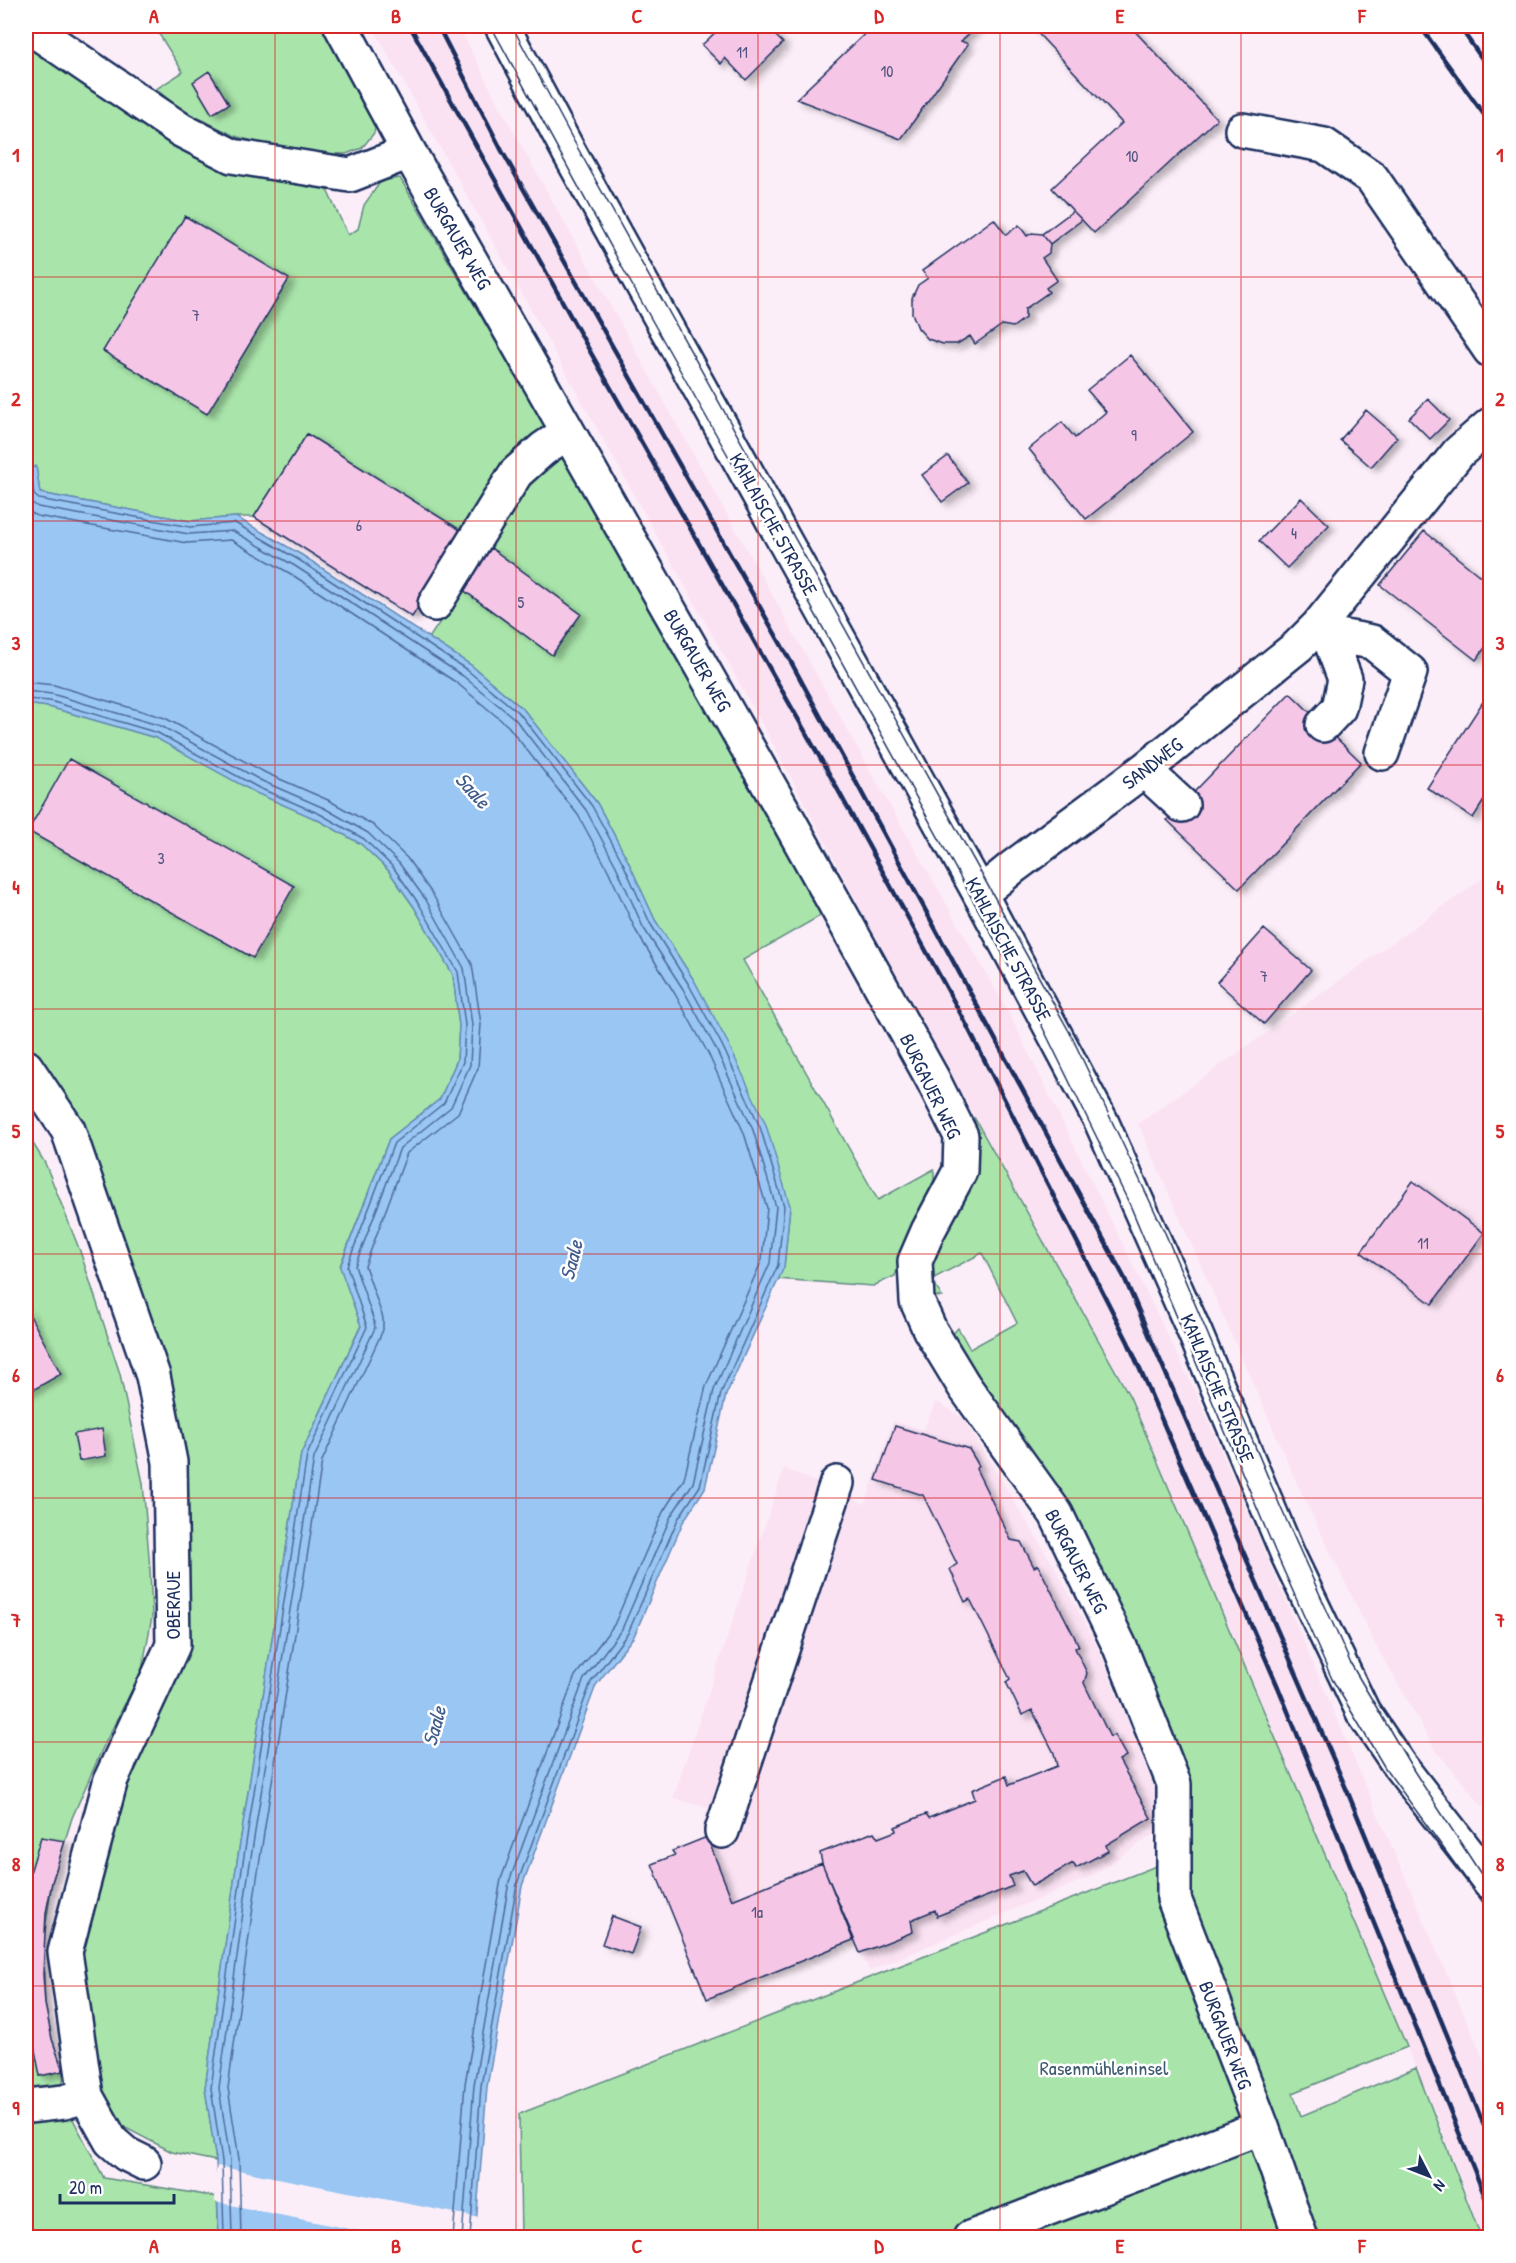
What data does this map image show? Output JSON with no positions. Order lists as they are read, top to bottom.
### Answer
{
  "streets": {
    "street": [
      "BURGAUER WEG",
      "KAHLAISCHE STRASSE",
      "SANDWEG",
      "OBERAUE"
    ]
  },
  "crossings": [
    ["KAHLAISCHE STRASSE", "SANDWEG"]
  ],
  "water": ["Saale"],
  "parks": ["Rasenmühleninsel"],
  "house_numbers": [
    "11",
    "10",
    "10",
    "7",
    "9",
    "6",
    "4",
    "5",
    "3",
    "7",
    "11",
    "1a"
  ],
  "scale_bar": "20 m",
  "north": "bottom right",
  "grid": {
    "columns": [
      "A",
      "B",
      "C",
      "D",
      "E",
      "F"
    ],
    "rows": [
      "1",
      "2",
      "3",
      "4",
      "5",
      "6",
      "7",
      "8",
      "9"
    ]
  }
}
